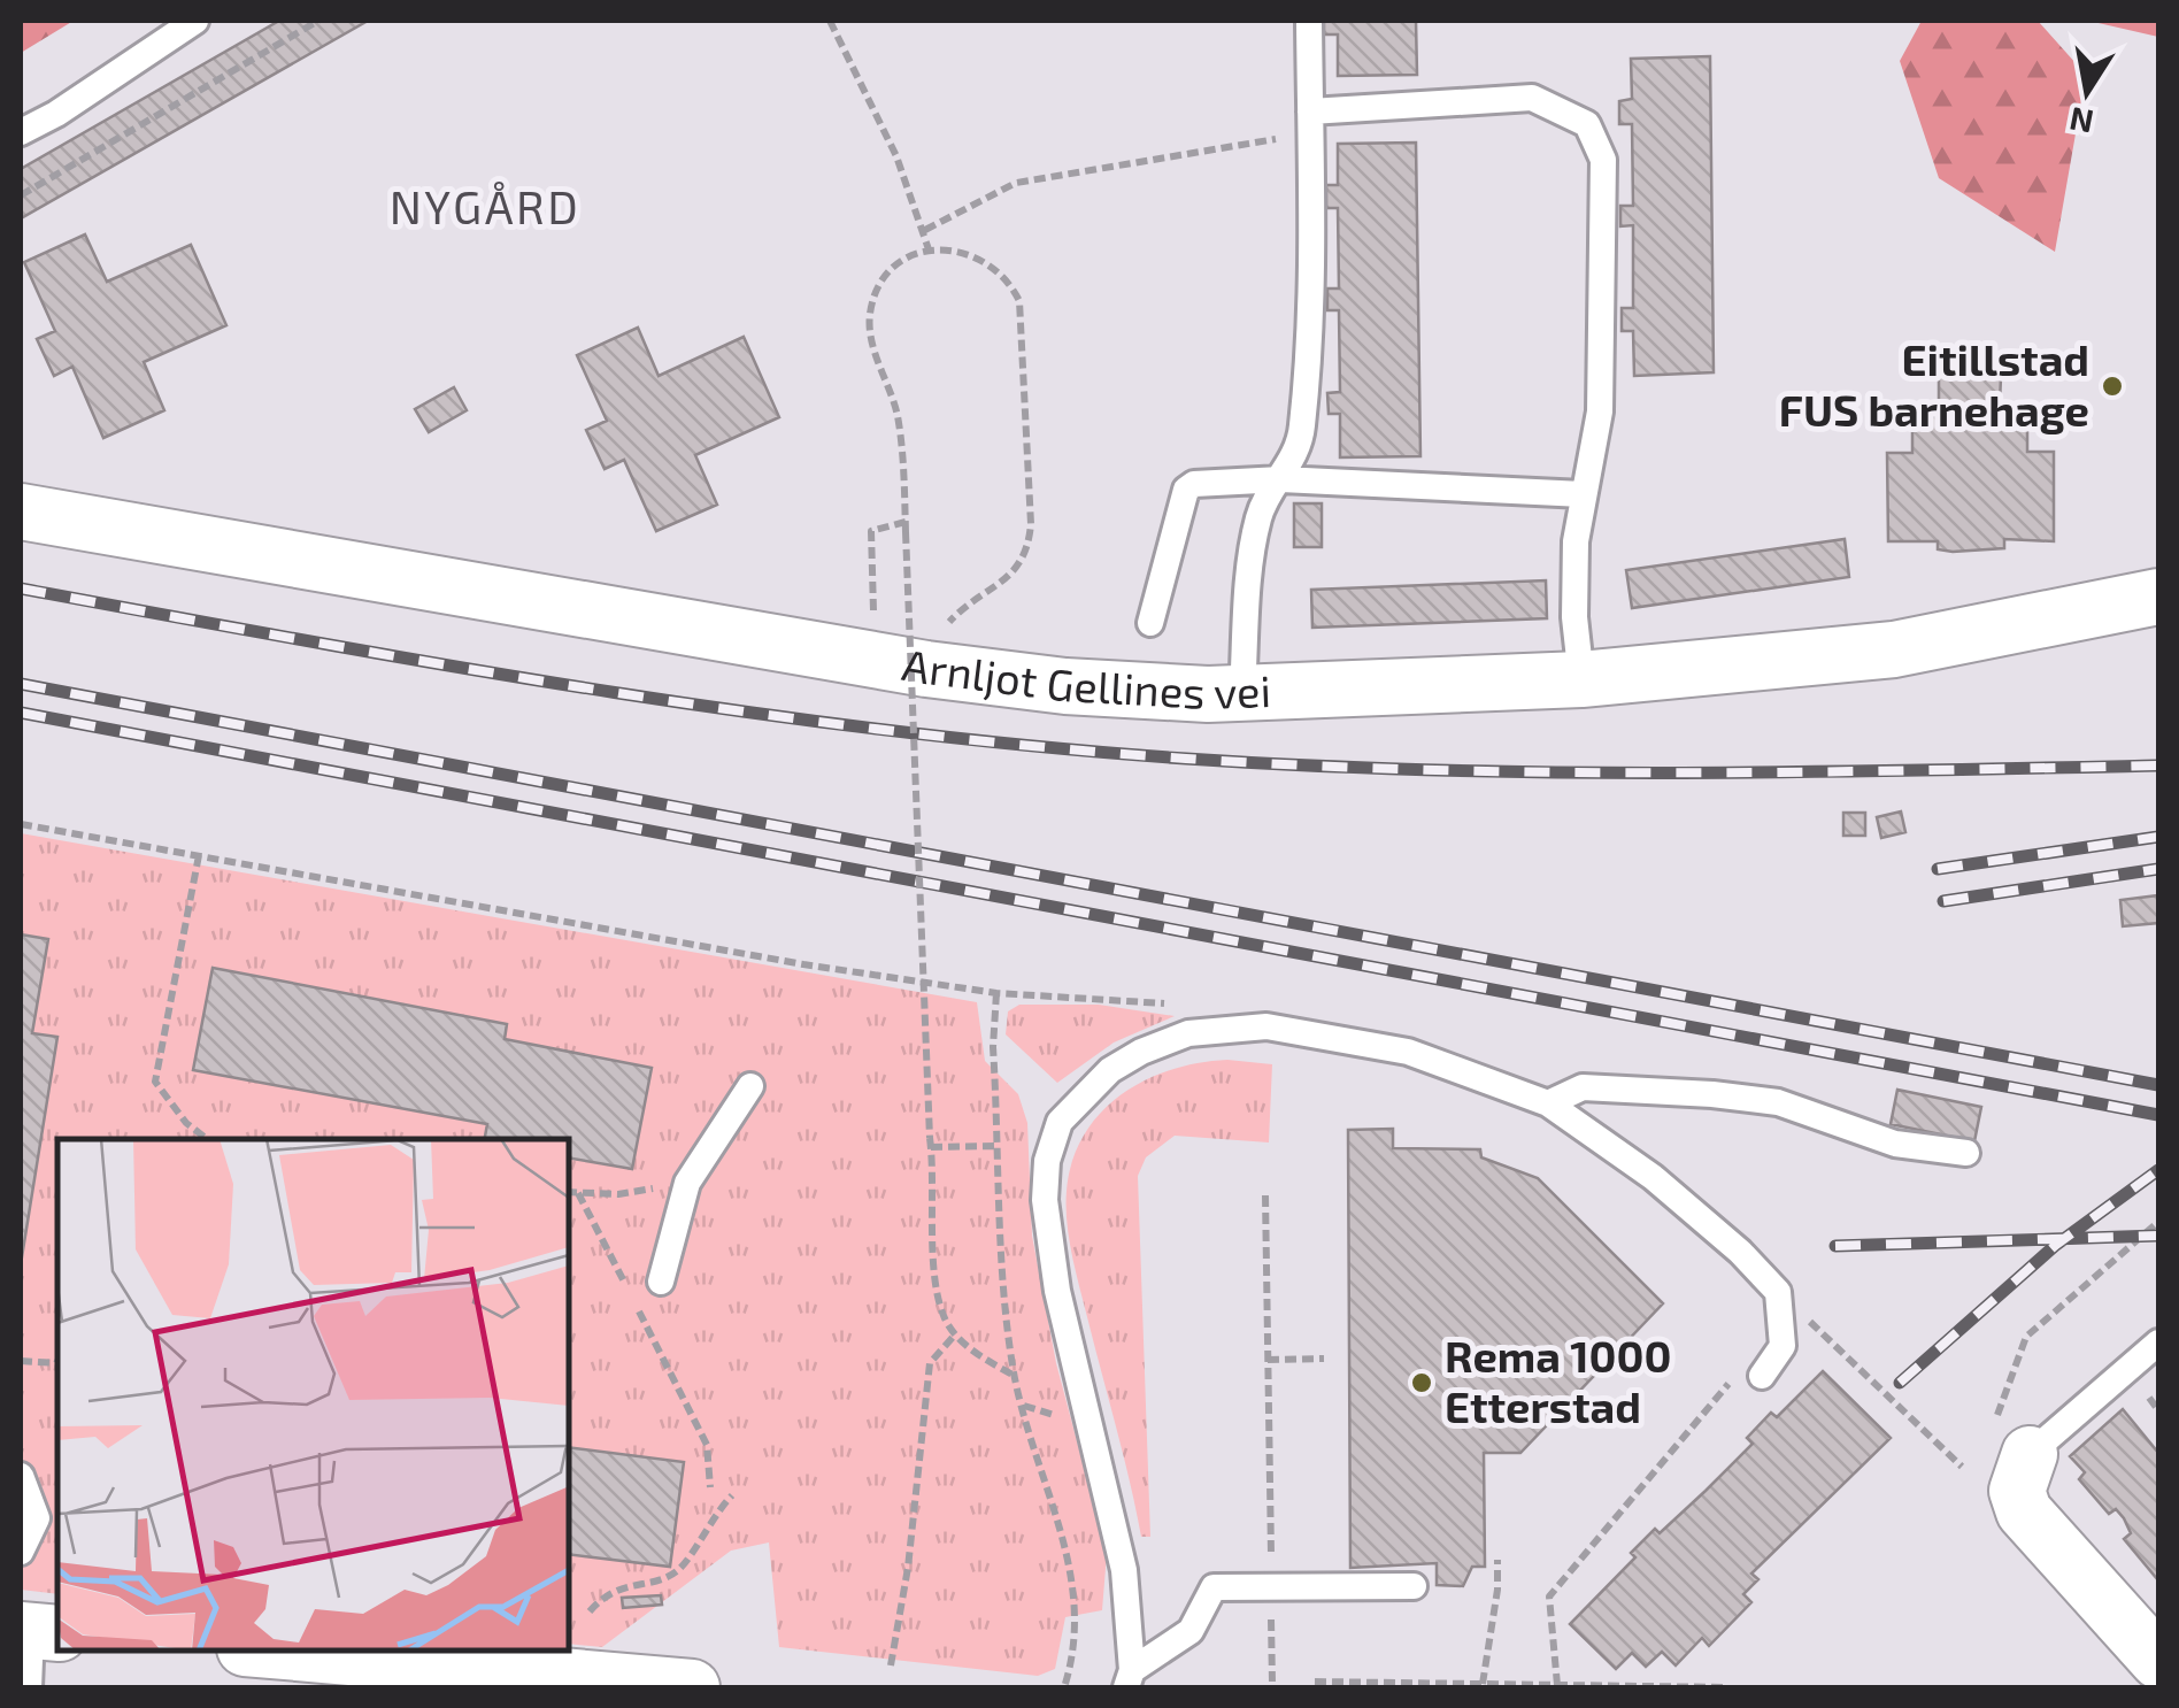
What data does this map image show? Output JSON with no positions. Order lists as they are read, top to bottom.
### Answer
{
  "streets": {
    "street": ["Arnljot Gellines vei"]
  },
  "districts": ["NYGÅRD"],
  "places": ["Eitillstad FUS barnehage", "Rema 1000 Etterstad"],
  "north": "bottom"
}
